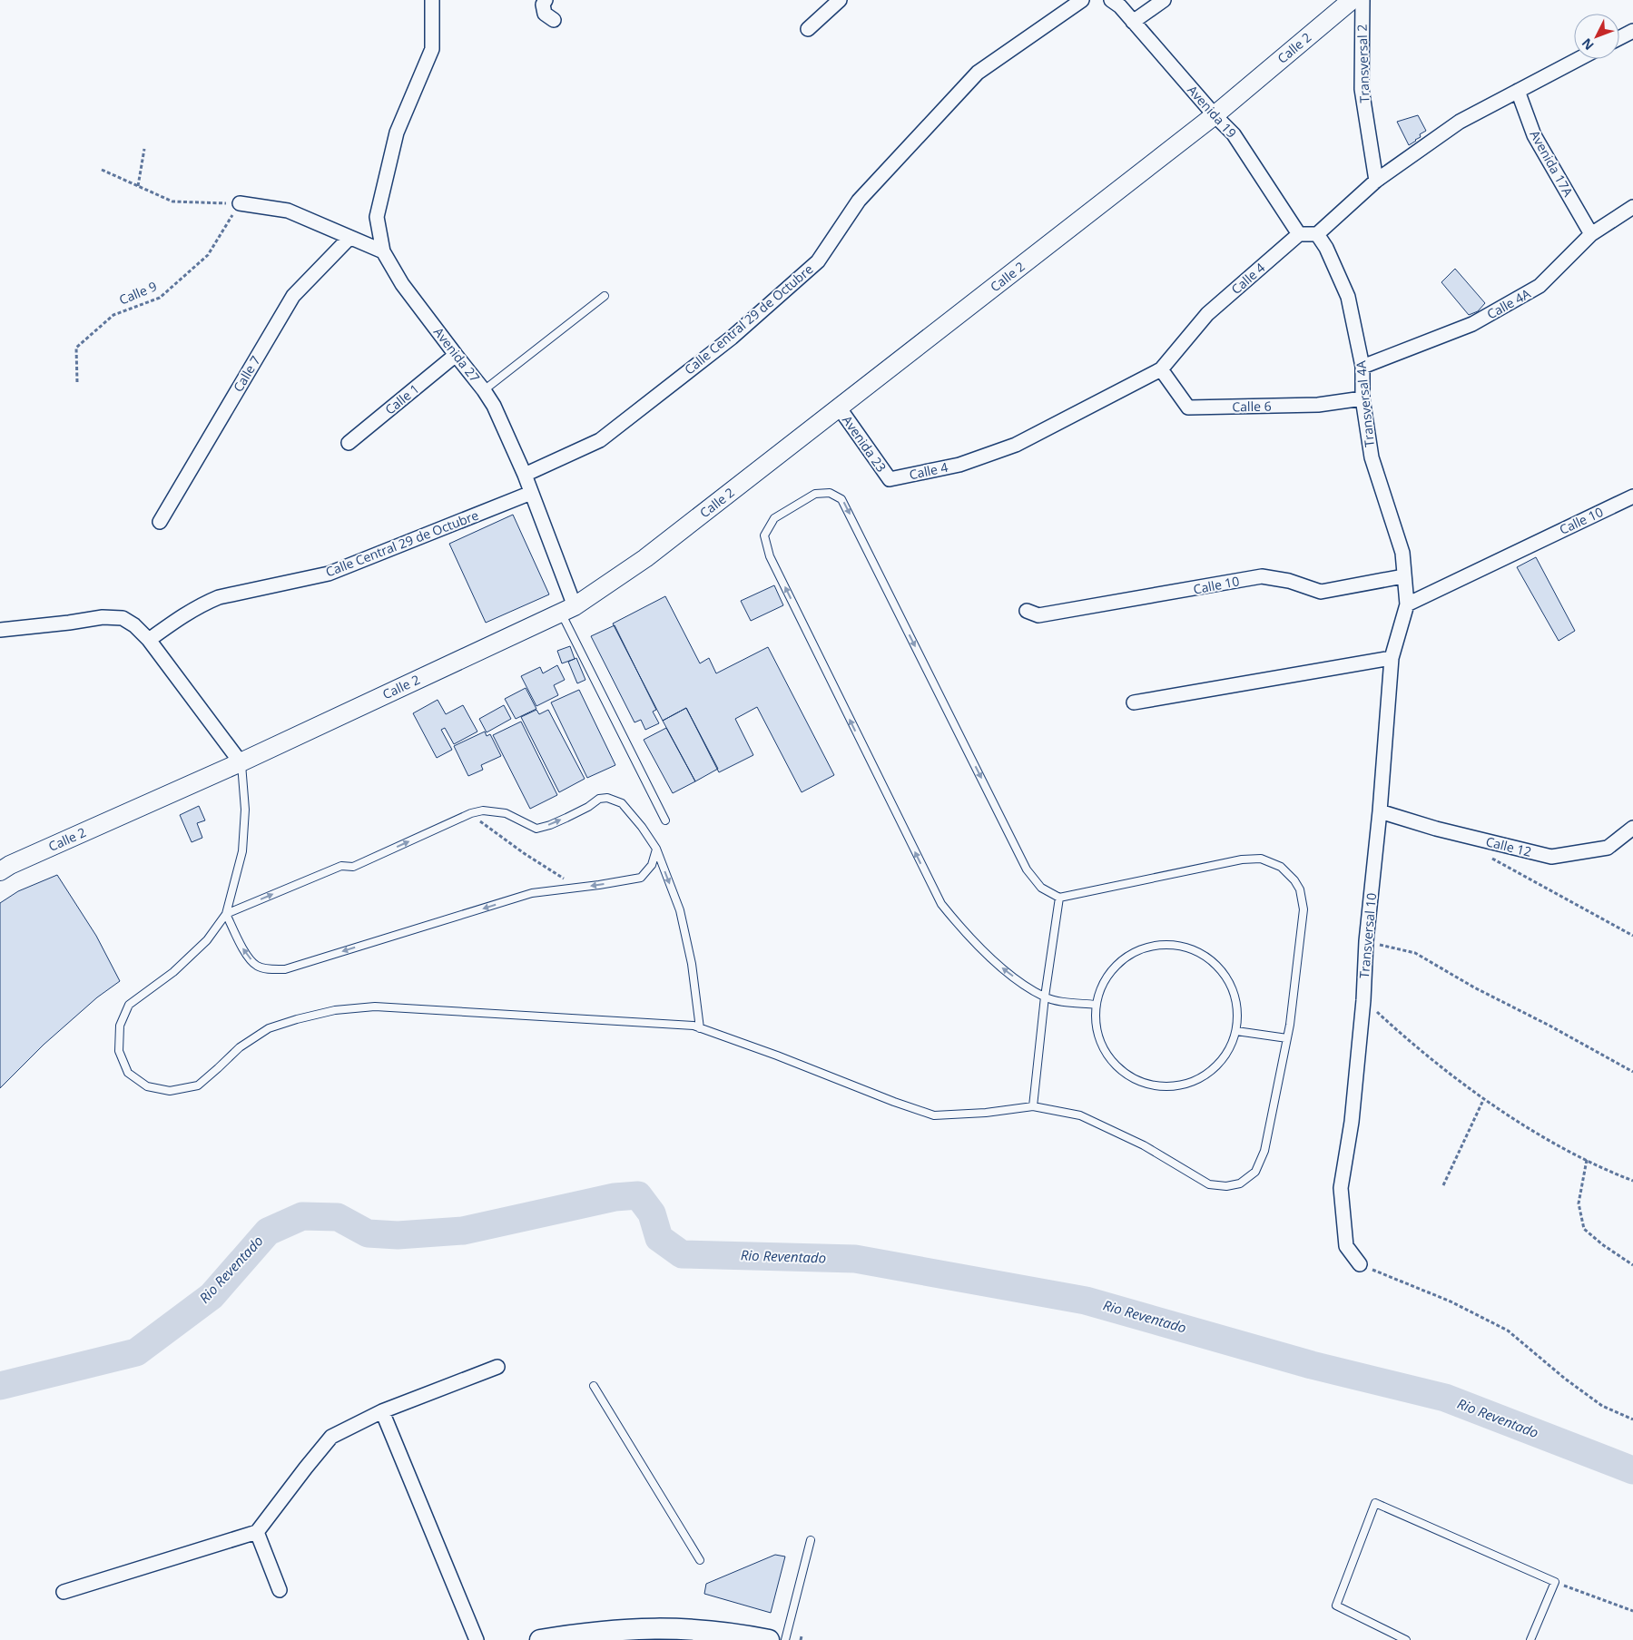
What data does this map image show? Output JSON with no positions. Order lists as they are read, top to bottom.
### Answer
{
  "streets": {
    "street": [
      "Calle 2",
      "Transversal 2",
      "Avenida 19",
      "Avenida 17A",
      "Calle 4",
      "Calle 4A",
      "Calle Central 29 de Octubre",
      "Avenida 27",
      "Calle 7",
      "Calle 1",
      "Transversal 4A",
      "Calle 6",
      "Avenida 23",
      "Calle 10",
      "Calle 12",
      "Transversal 10"
    ],
    "path": ["Calle 9"]
  },
  "crossings": [
    ["Calle 2", "Avenida 19"],
    ["Calle 2", "Avenida 27"],
    ["Calle 2", "Avenida 23"],
    ["Avenida 19", "Calle 4"],
    ["Avenida 17A", "Calle 4A"],
    ["Calle 4", "Calle 6"],
    ["Calle 4", "Avenida 23"],
    ["Calle 4A", "Transversal 4A"],
    ["Calle Central 29 de Octubre", "Avenida 27"],
    ["Avenida 27", "Calle 1"],
    ["Transversal 4A", "Calle 6"],
    ["Transversal 4A", "Calle 10"],
    ["Transversal 4A", "Transversal 10"],
    ["Calle 10", "Transversal 10"],
    ["Calle 12", "Transversal 10"]
  ],
  "water": ["Rio Reventado"],
  "north": "bottom left"
}
